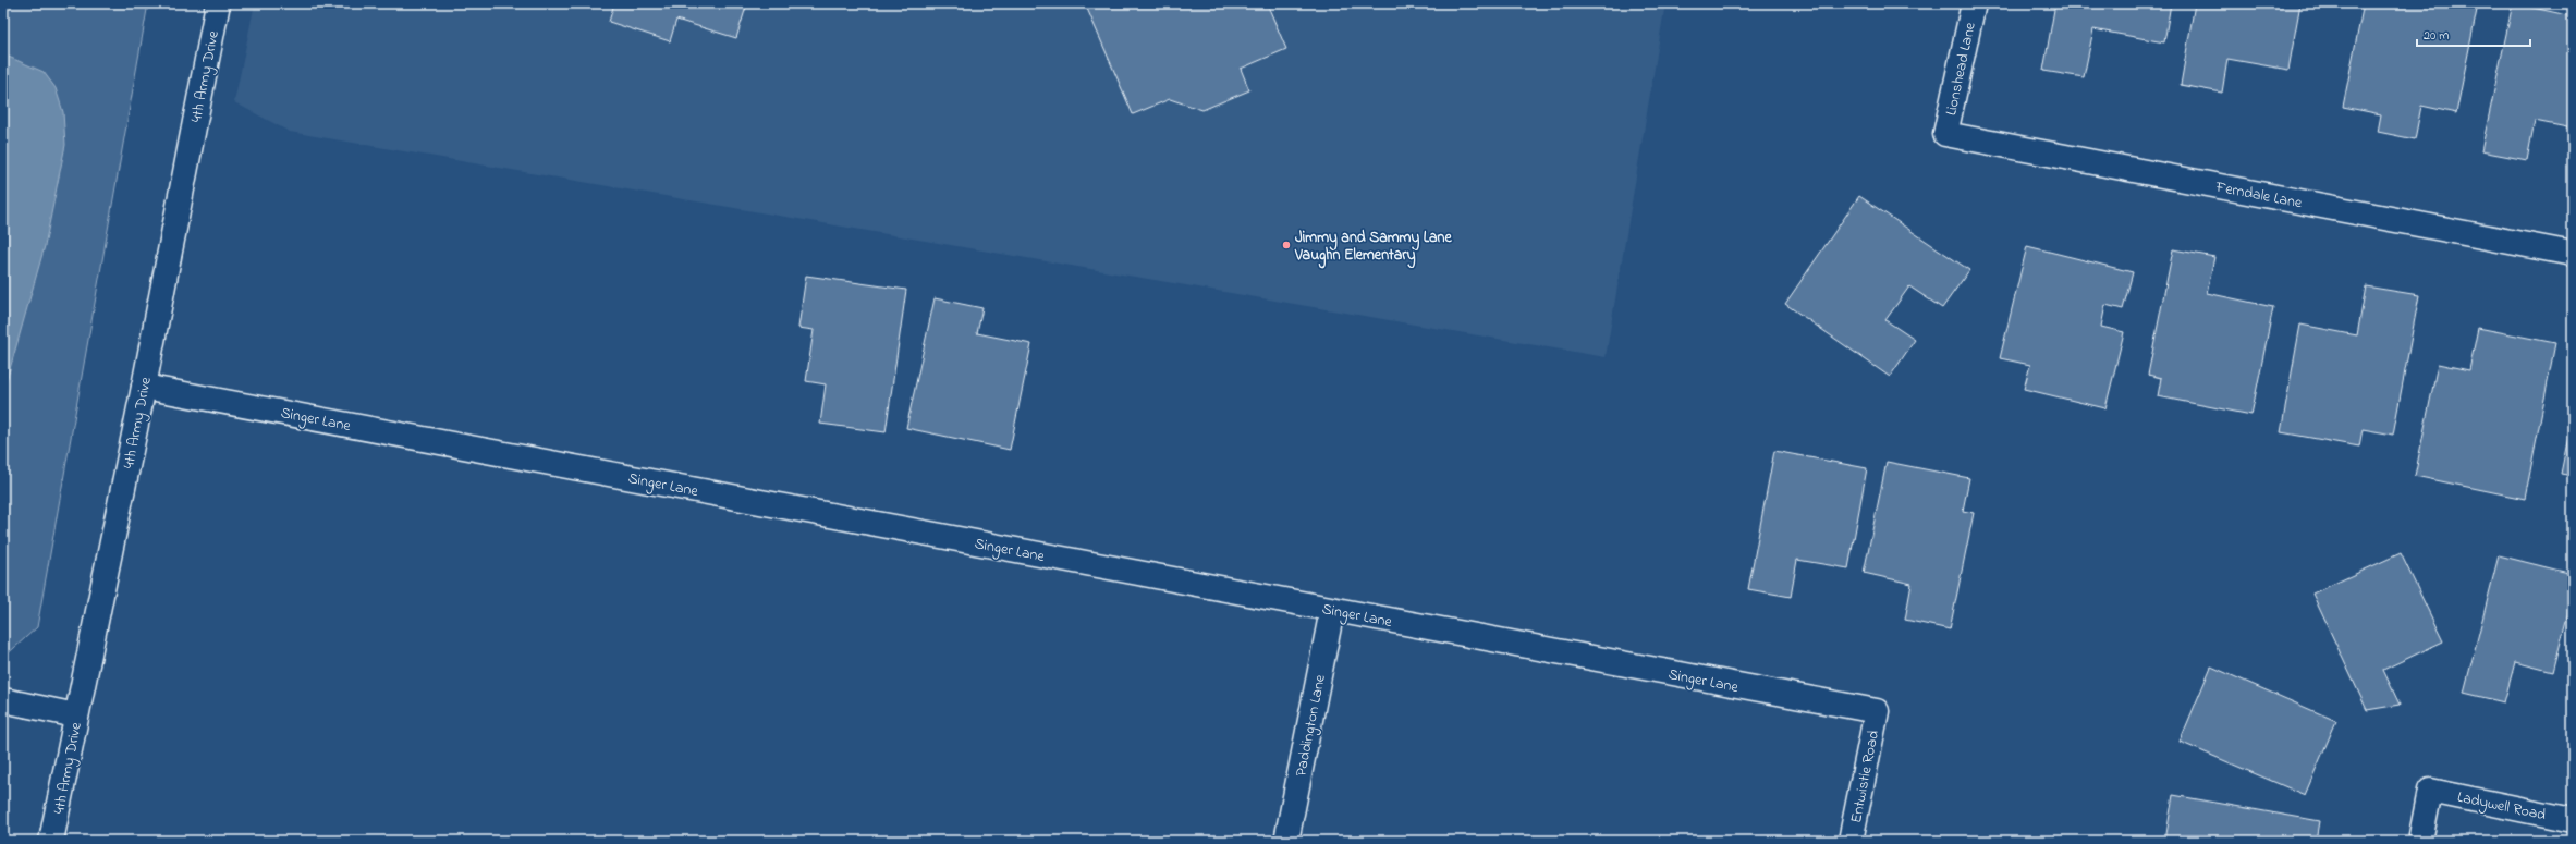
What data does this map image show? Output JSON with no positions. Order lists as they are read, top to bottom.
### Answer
{
  "streets": {
    "street": [
      "Lionshead Lane",
      "4th Army Drive",
      "Ferndale Lane",
      "Singer Lane",
      "Paddington Lane",
      "Entwistle Road",
      "Ladywell Road"
    ]
  },
  "crossings": [
    ["Lionshead Lane", "Ferndale Lane"],
    ["4th Army Drive", "Singer Lane"],
    ["Singer Lane", "Paddington Lane"],
    ["Singer Lane", "Entwistle Road"]
  ],
  "places": ["Jimmy and Sammy Lane Vaughn Elementary"],
  "scale_bar": "20 m"
}
